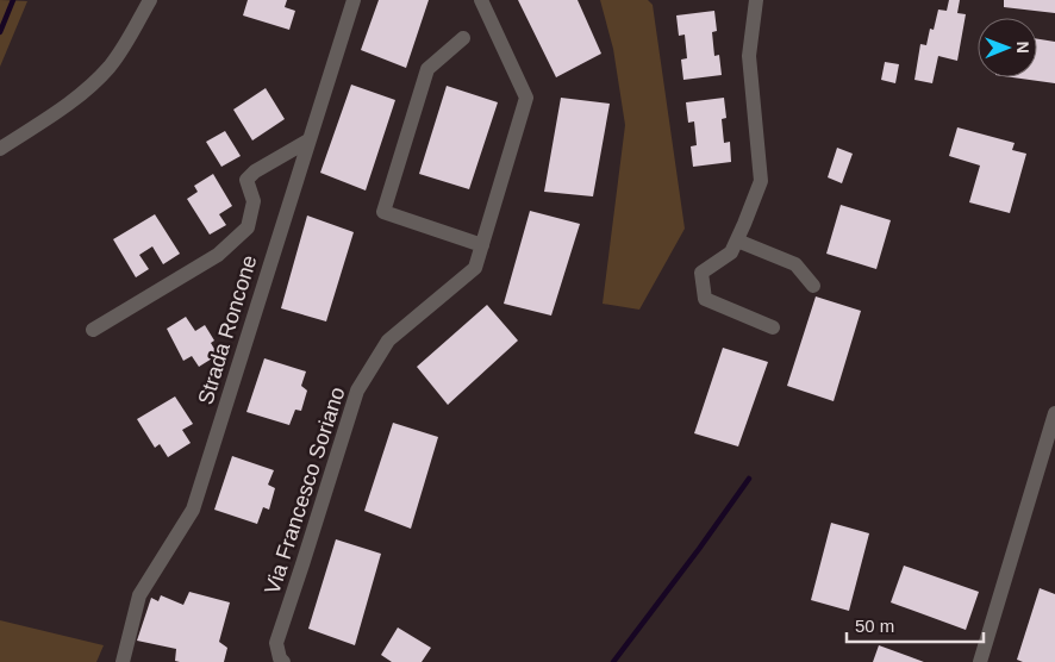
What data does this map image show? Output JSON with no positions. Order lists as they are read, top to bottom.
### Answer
{
  "streets": {
    "street": ["Strada Roncone", "Via Francesco Soriano"]
  },
  "scale_bar": "50 m",
  "north": "right"
}
